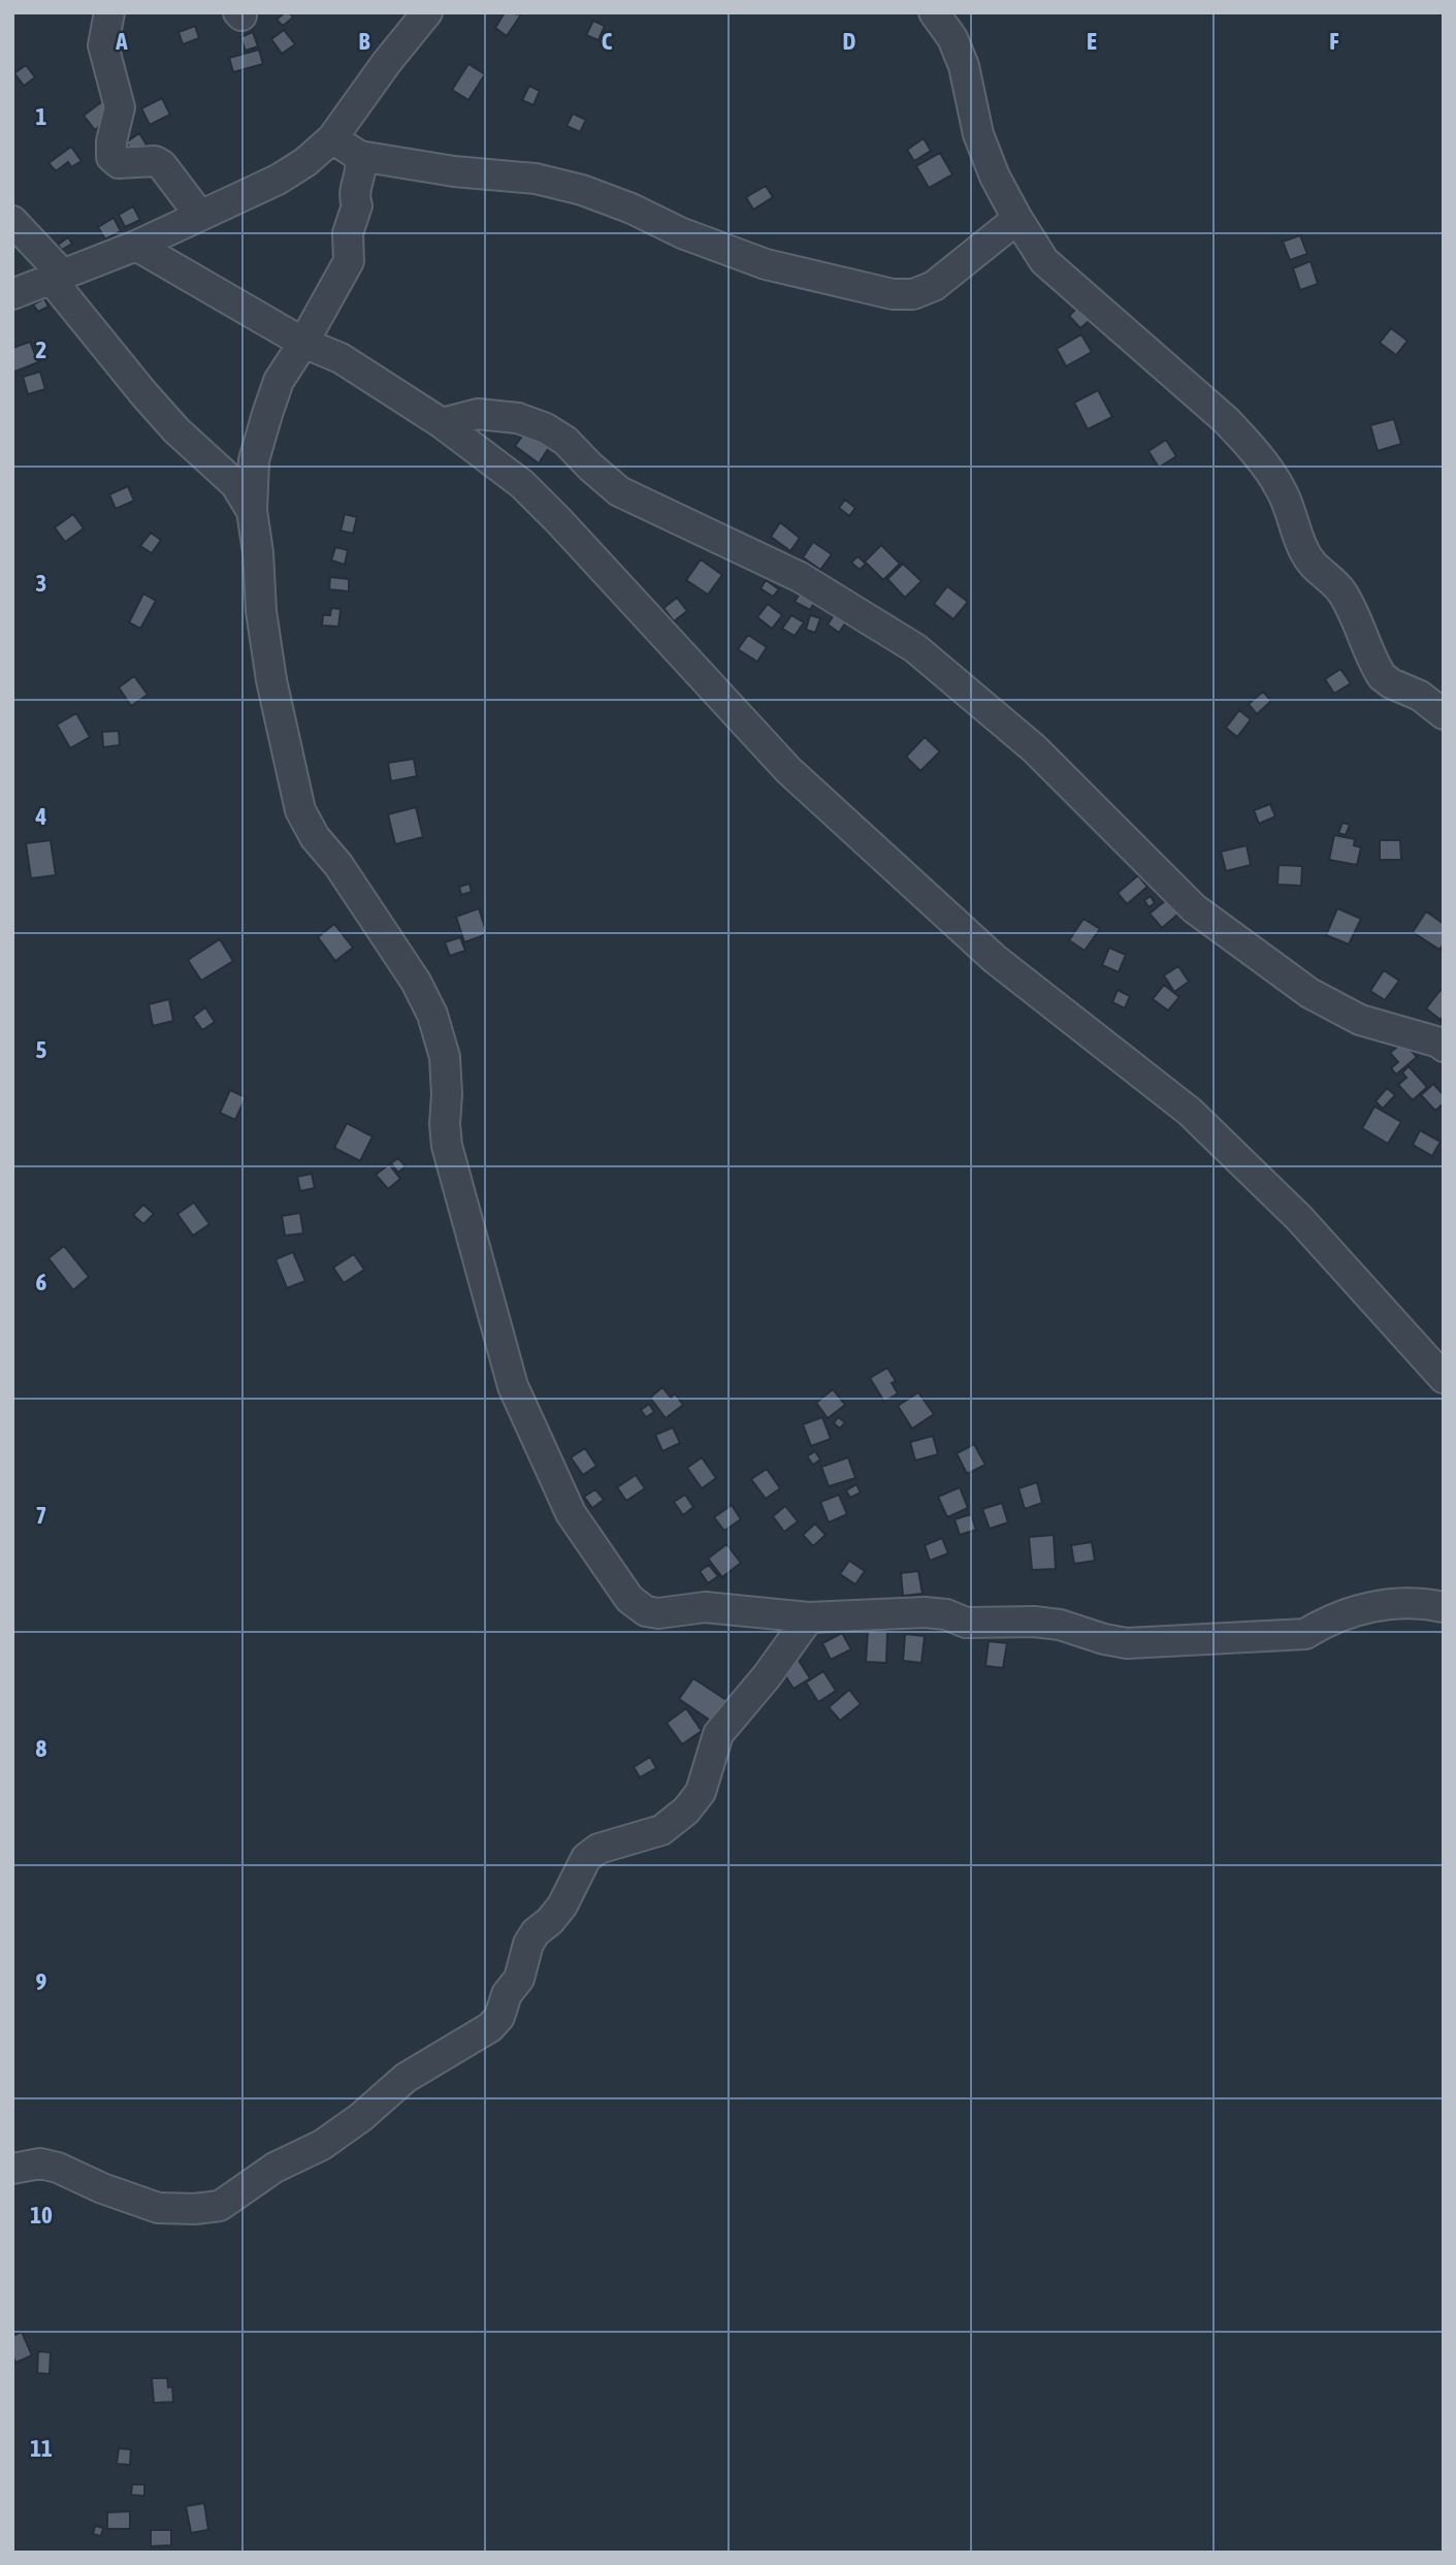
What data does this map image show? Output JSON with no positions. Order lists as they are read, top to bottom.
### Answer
{
  "grid": {
    "columns": [
      "A",
      "B",
      "C",
      "D",
      "E",
      "F"
    ],
    "rows": [
      "1",
      "2",
      "3",
      "4",
      "5",
      "6",
      "7",
      "8",
      "9",
      "10",
      "11"
    ]
  }
}
